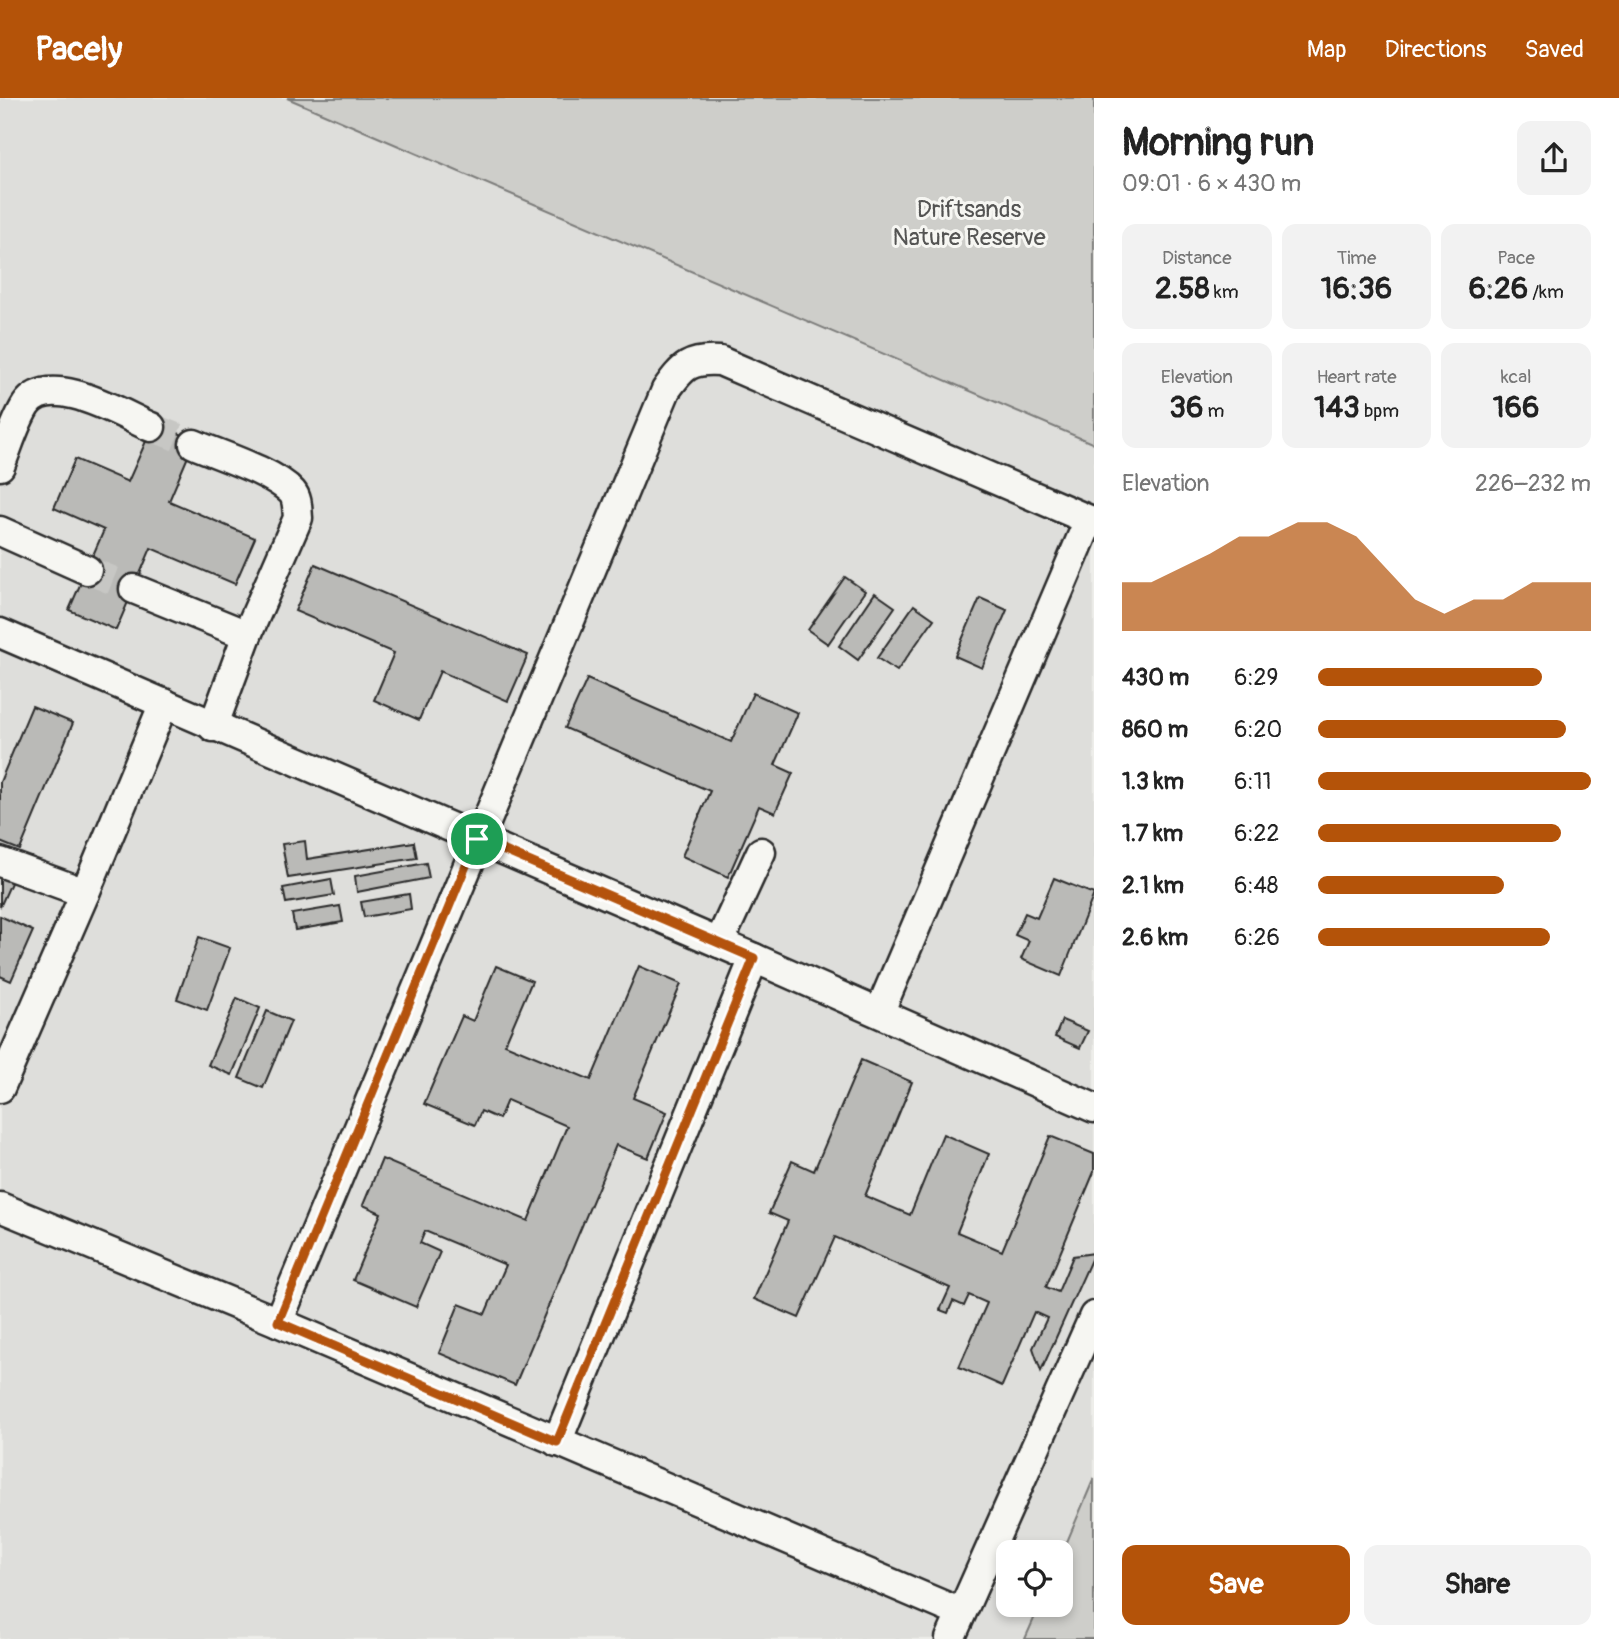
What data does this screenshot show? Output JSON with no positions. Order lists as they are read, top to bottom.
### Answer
{
  "parks": ["Driftsands Nature Reserve"],
  "page": {
    "header": "Pacely",
    "nav": ["Map", "Directions", "Saved"],
    "heading": ["Morning run", "09:01 · 6 × 430 m"],
    "stats": [
      ["Distance", "2.58 km"],
      ["Time", "16:36"],
      ["Pace", "6:26 /km"],
      ["Elevation", "36 m"],
      ["Heart rate", "143 bpm"],
      ["kcal", "166"]
    ],
    "chart": ["Elevation", "226–232 m"],
    "list": [
      {
        "name": "430 m",
        "note": "6:29"
      },
      {
        "name": "860 m",
        "note": "6:20"
      },
      {
        "name": "1.3 km",
        "note": "6:11"
      },
      {
        "name": "1.7 km",
        "note": "6:22"
      },
      {
        "name": "2.1 km",
        "note": "6:48"
      },
      {
        "name": "2.6 km",
        "note": "6:26"
      }
    ],
    "buttons": ["Save", "Share"]
  }
}
